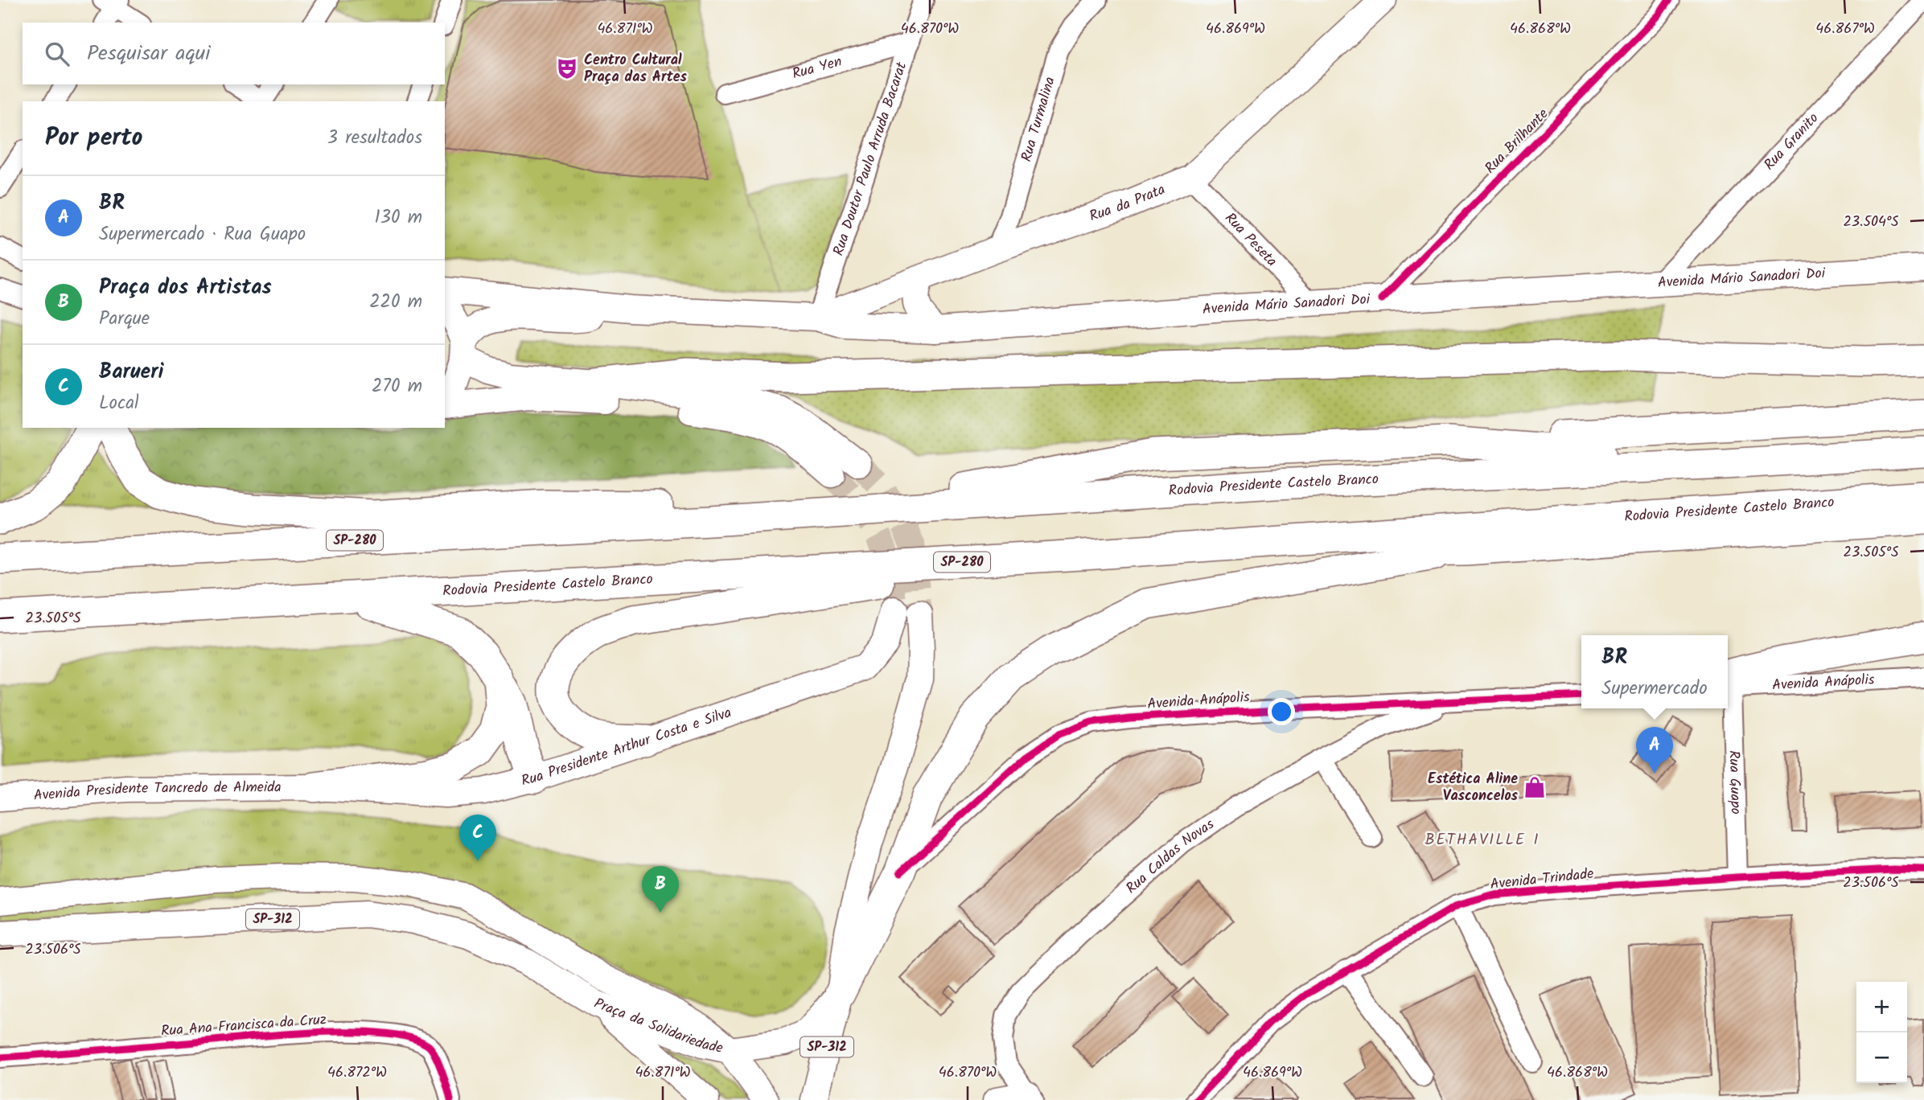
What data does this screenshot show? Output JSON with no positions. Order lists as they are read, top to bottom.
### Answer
{
  "streets": {
    "highway": ["Rodovia Presidente Castelo Branco", "SP-280"],
    "main road": [
      "Rua da Prata",
      "Avenida Mário Sanadori Doi",
      "Rua Presidente Arthur Costa e Silva",
      "Avenida Presidente Tancredo de Almeida",
      "SP-312",
      "Praça da Solidariedade"
    ],
    "street": [
      "Rua Yen",
      "Rua Turmalina",
      "Rua Brilhante",
      "Rua Granito",
      "Rua Doutor Paulo Arruda Bacarat",
      "Rua Peseta",
      "Avenida Anápolis",
      "Rua Guapo",
      "Rua Caldas Novas",
      "Avenida Trindade",
      "Rua Ana Francisca da Cruz"
    ]
  },
  "crossings": [
    ["Rua Yen", "Rua Doutor Paulo Arruda Bacarat"],
    ["Rua Turmalina", "Rua da Prata"],
    ["Rua Brilhante", "Avenida Mário Sanadori Doi"],
    ["Rua Granito", "Avenida Mário Sanadori Doi"],
    ["Rua Doutor Paulo Arruda Bacarat", "Rua da Prata"],
    ["Rua Doutor Paulo Arruda Bacarat", "Avenida Mário Sanadori Doi"],
    ["Rua da Prata", "Rua Peseta"],
    ["Rua da Prata", "Avenida Mário Sanadori Doi"],
    ["Rua Peseta", "Avenida Mário Sanadori Doi"],
    ["Avenida Anápolis", "Rua Caldas Novas"],
    ["Rua Presidente Arthur Costa e Silva", "Avenida Presidente Tancredo de Almeida"],
    ["Rua Guapo", "Avenida Trindade"],
    ["SP-312", "Praça da Solidariedade"]
  ],
  "districts": ["BETHAVILLE I"],
  "places": {
    "theatre": ["Centro Cultural Praça das Artes"],
    "shop": ["Estética Aline Vasconcelos"]
  },
  "page": {
    "search": "Pesquisar aqui",
    "heading": ["Por perto", "3 resultados"],
    "list": [
      {
        "mark": "A",
        "name": "BR",
        "note": "Supermercado · Rua Guapo",
        "value": "130 m"
      },
      {
        "mark": "B",
        "name": "Praça dos Artistas",
        "note": "Parque",
        "value": "220 m"
      },
      {
        "mark": "C",
        "name": "Barueri",
        "note": "Local",
        "value": "270 m"
      }
    ],
    "popup": ["BR", "Supermercado"],
    "pins": ["A", "C", "B"],
    "map_buttons": ["+", "−"]
  },
  "coordinates": [
    "46.871°W",
    "46.870°W",
    "46.869°W",
    "46.868°W",
    "46.867°W",
    "23.504°S",
    "23.505°S",
    "23.506°S",
    "46.872°W"
  ]
}
